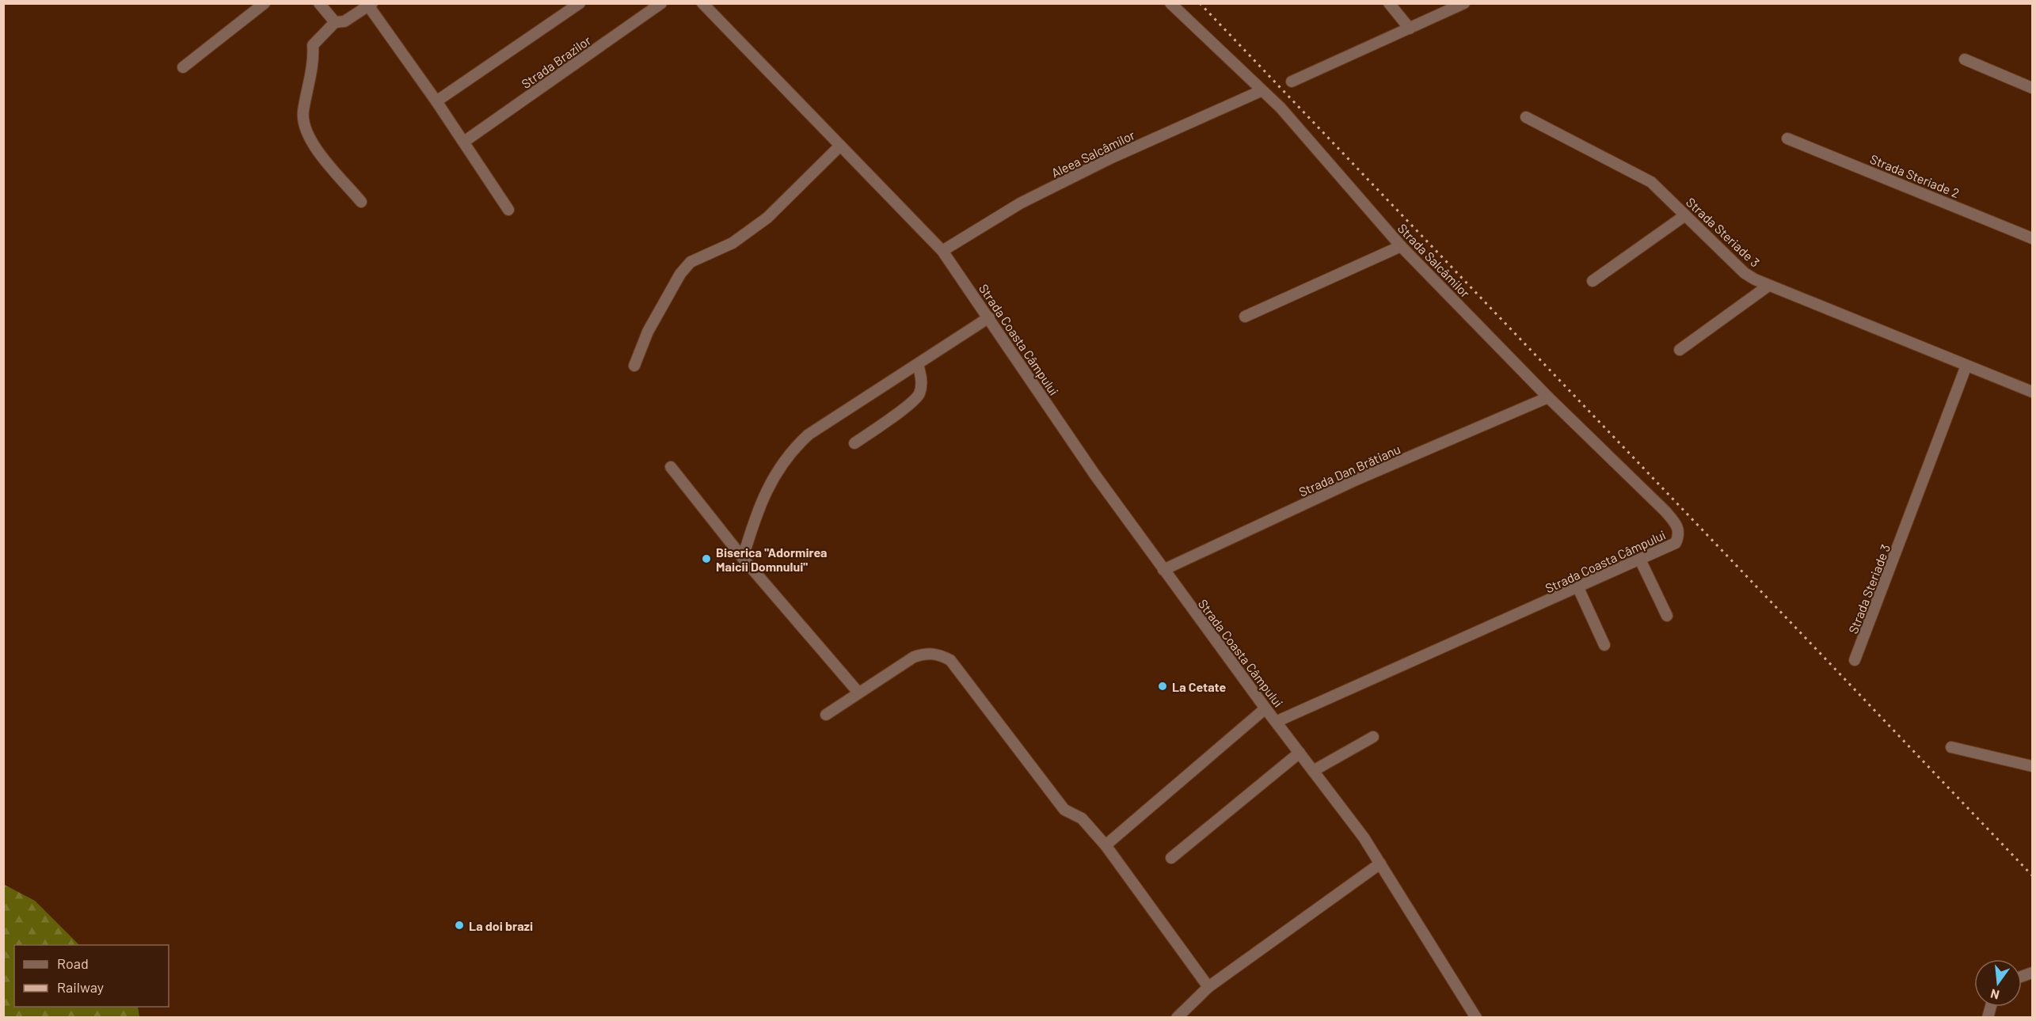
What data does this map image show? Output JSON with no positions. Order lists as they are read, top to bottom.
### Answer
{
  "streets": {
    "street": [
      "Strada Brazilor",
      "Aleea Salcâmilor",
      "Strada Steriade 2",
      "Strada Steriade 3",
      "Strada Salcâmilor",
      "Strada Coasta Câmpului",
      "Strada Dan Brătianu"
    ]
  },
  "crossings": [
    ["Aleea Salcâmilor", "Strada Salcâmilor"],
    ["Aleea Salcâmilor", "Strada Coasta Câmpului"],
    ["Strada Salcâmilor", "Strada Coasta Câmpului"],
    ["Strada Salcâmilor", "Strada Dan Brătianu"],
    ["Strada Coasta Câmpului", "Strada Dan Brătianu"]
  ],
  "places": ["Biserica \"Adormirea Maicii Domnului\"", "La Cetate", "La doi brazi"],
  "legend": ["Road", "Railway"],
  "north": "bottom"
}
